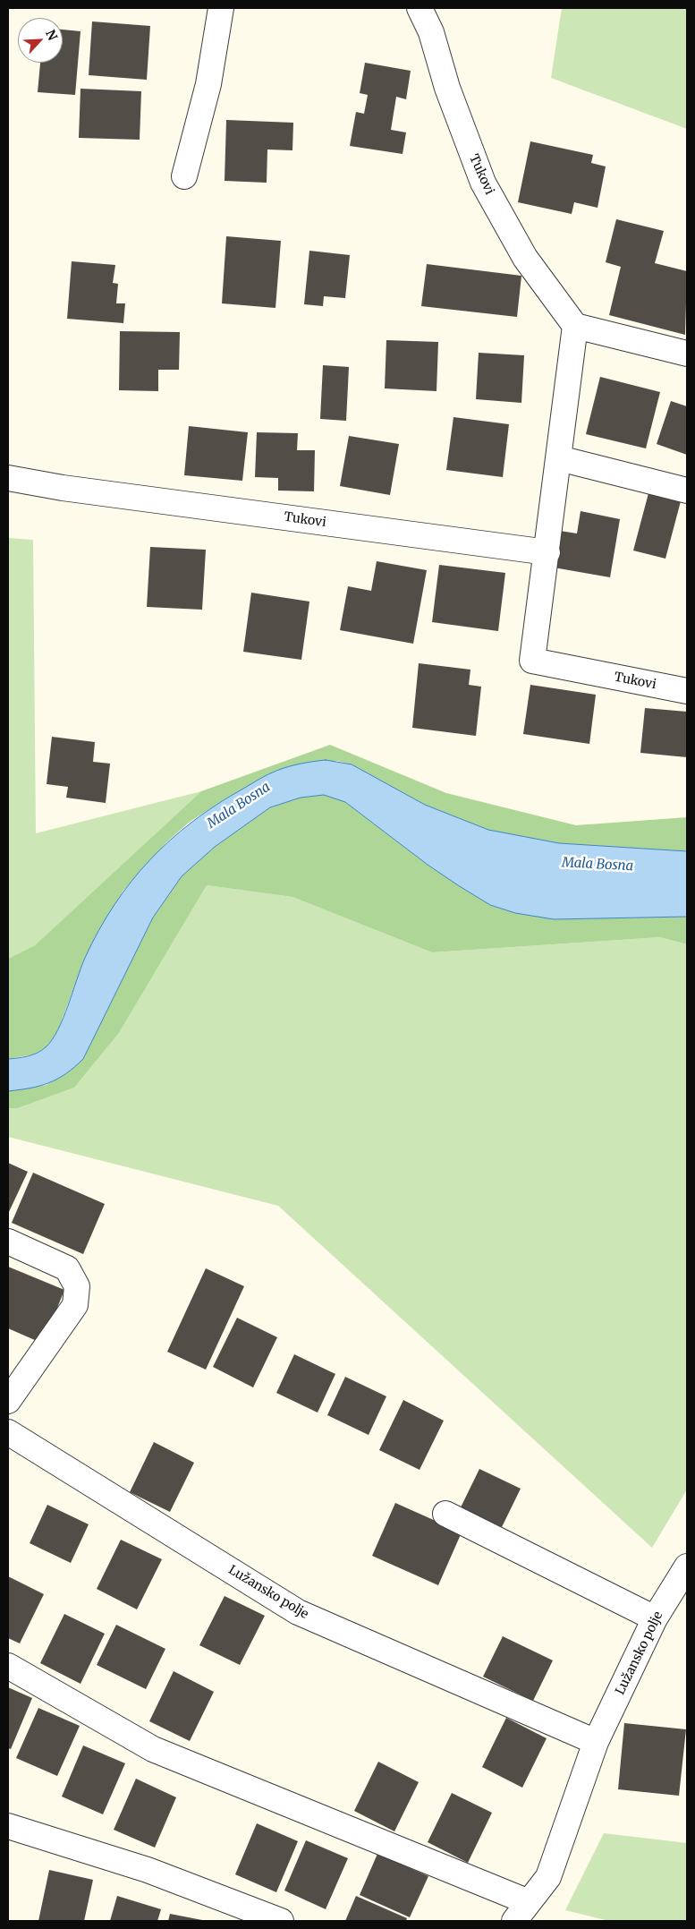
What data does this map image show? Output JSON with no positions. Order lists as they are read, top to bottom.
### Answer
{
  "streets": {
    "street": ["Tukovi", "Lužansko polje"]
  },
  "water": ["Mala Bosna"],
  "north": "top right"
}
